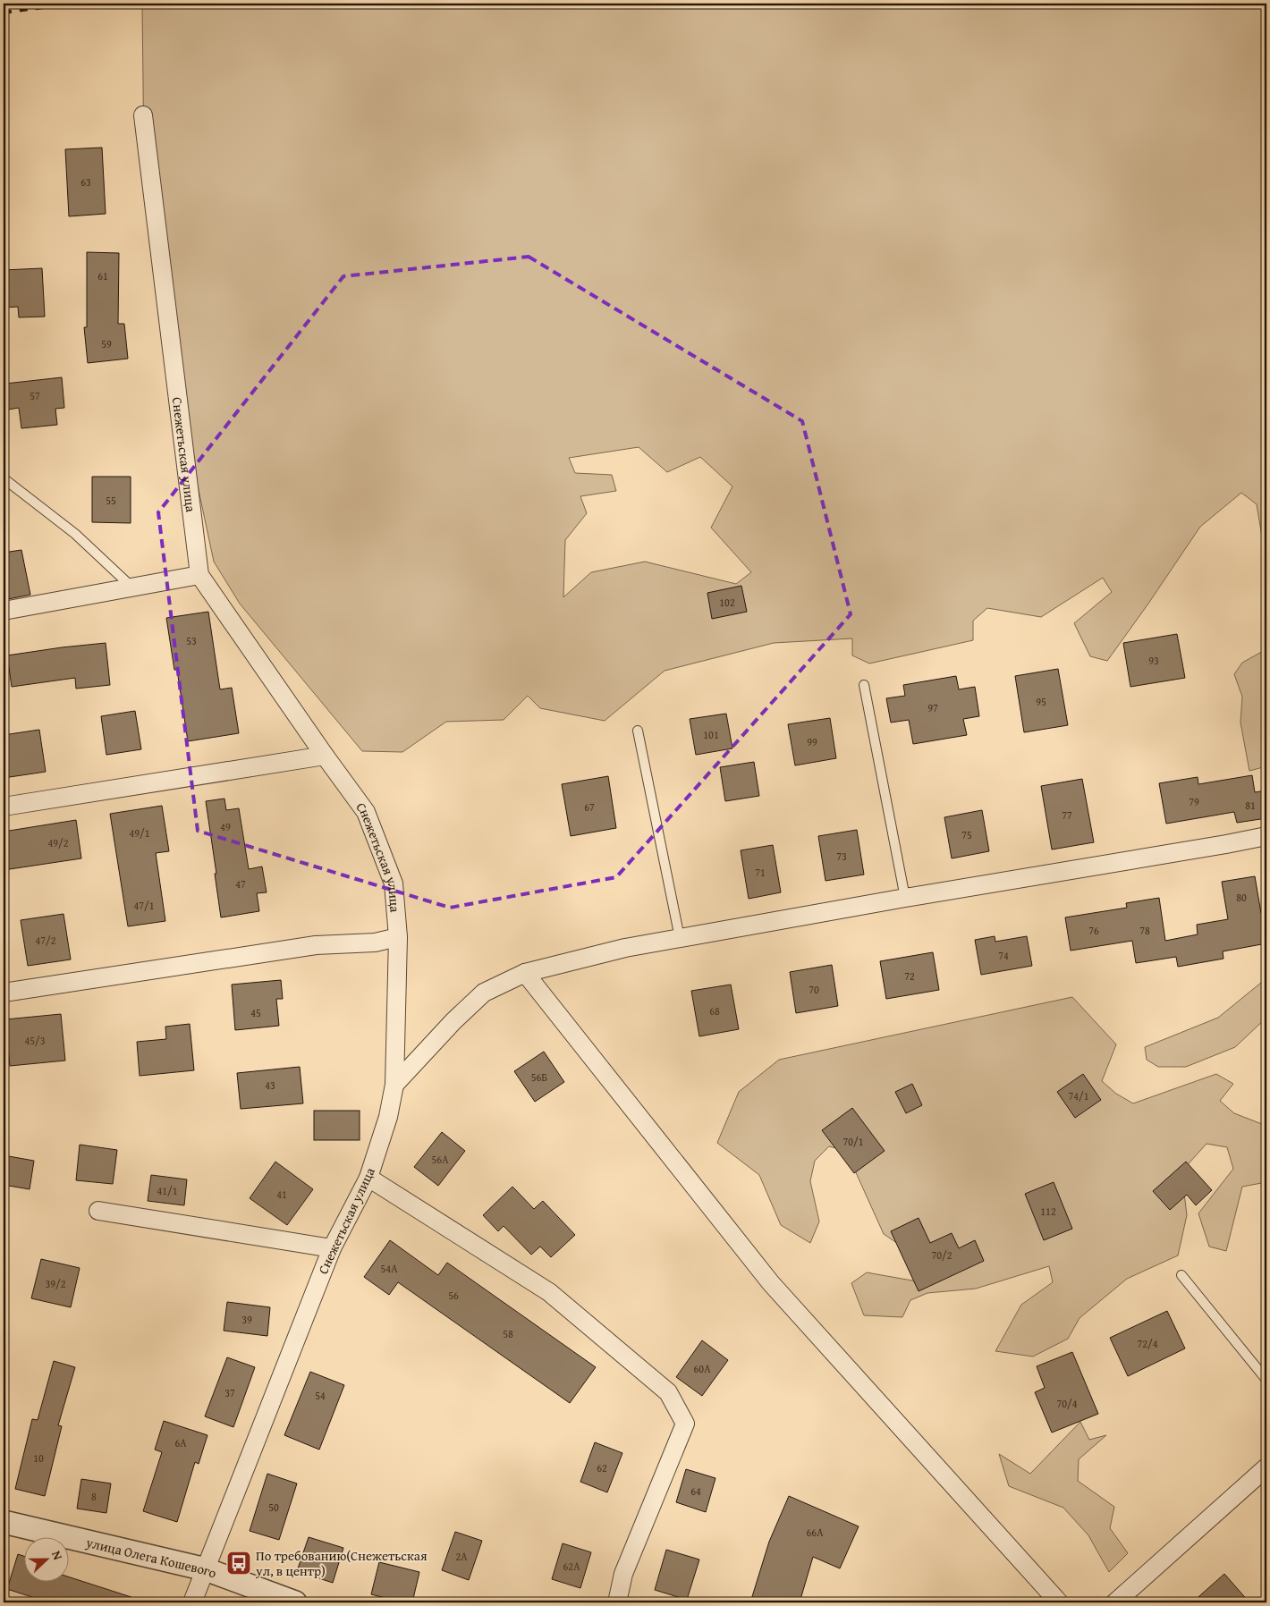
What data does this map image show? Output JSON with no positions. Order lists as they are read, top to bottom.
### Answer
{
  "streets": {
    "street": ["Снежетьская улица", "улица Олега Кошевого"]
  },
  "crossings": [
    ["Снежетьская улица", "улица Олега Кошевого"]
  ],
  "places": {
    "bus stop": ["По требованию(Снежетьская ул, в центр)"]
  },
  "house_numbers": [
    "63",
    "61",
    "59",
    "57",
    "55",
    "102",
    "53",
    "93",
    "95",
    "97",
    "101",
    "99",
    "79",
    "81",
    "67",
    "77",
    "49",
    "49/1",
    "75",
    "49/2",
    "73",
    "71",
    "47",
    "80",
    "47/1",
    "76",
    "78",
    "47/2",
    "74",
    "72",
    "70",
    "68",
    "45",
    "45/3",
    "56Б",
    "43",
    "74/1",
    "70/1",
    "56А",
    "41/1",
    "41",
    "112",
    "70/2",
    "54А",
    "39/2",
    "56",
    "39",
    "58",
    "72/4",
    "60А",
    "37",
    "54",
    "70/4",
    "6А",
    "10",
    "62",
    "64",
    "8",
    "50",
    "66А",
    "2А",
    "62А"
  ],
  "north": "right"
}
